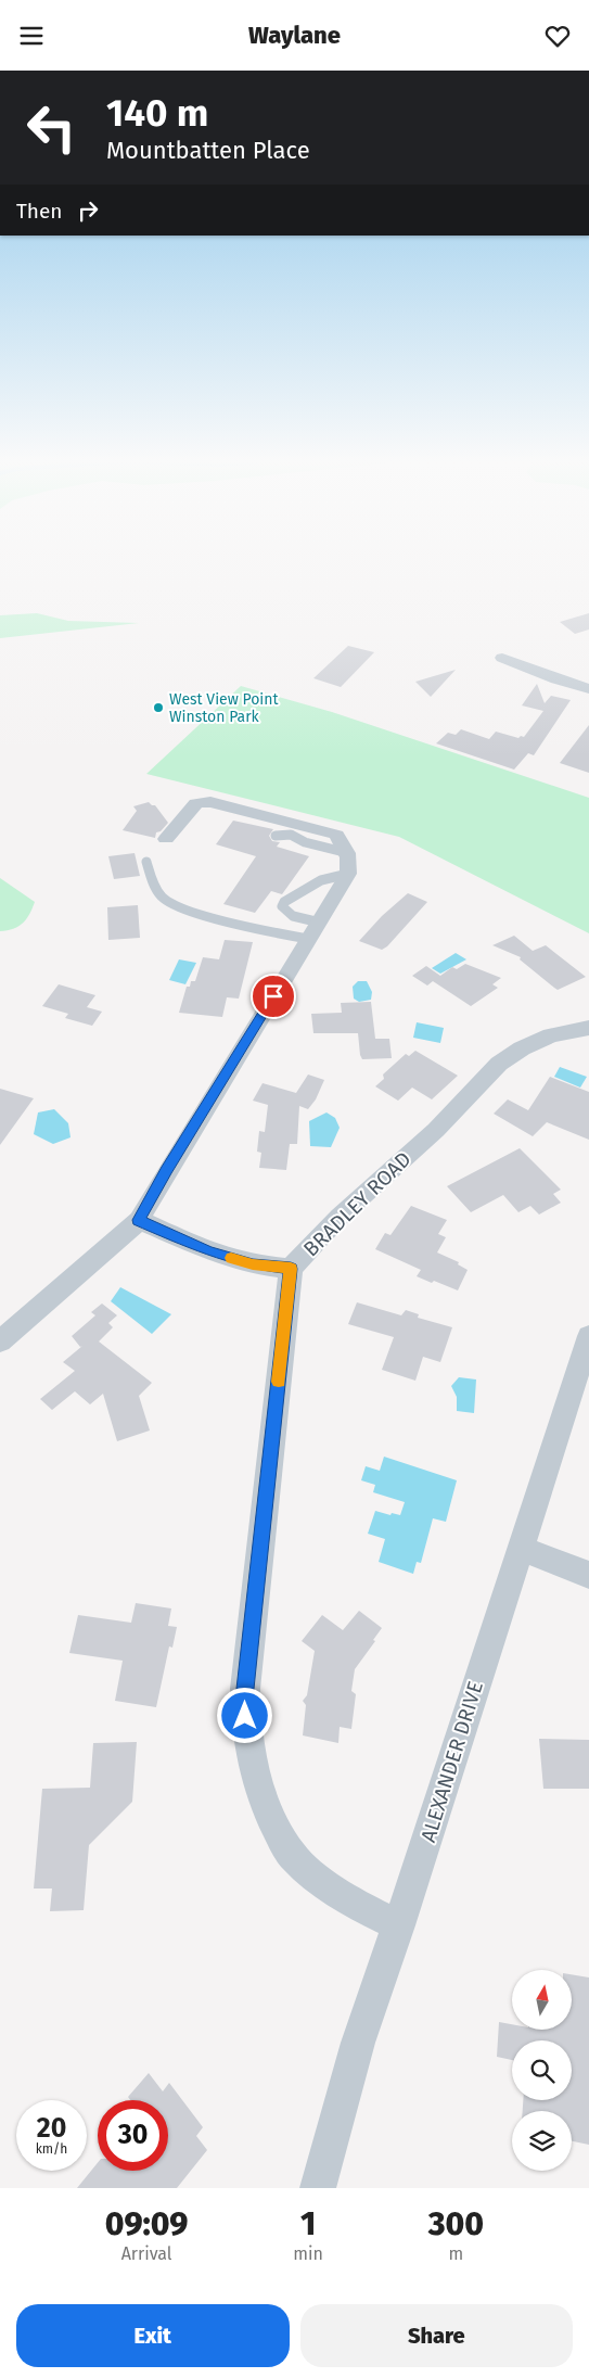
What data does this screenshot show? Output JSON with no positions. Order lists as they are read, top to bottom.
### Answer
{
  "streets": {
    "street": ["BRADLEY ROAD", "ALEXANDER DRIVE"]
  },
  "crossings": [
    ["BRADLEY ROAD", "ALEXANDER DRIVE"]
  ],
  "places": ["West View Point Winston Park"],
  "north": "top",
  "page": {
    "header": "Waylane",
    "turn": ["140 m", "Mountbatten Place"],
    "then": "Then",
    "speed": "20 km/h",
    "limit": "30",
    "eta": [
      "09:09",
      "Arrival",
      "1",
      "min",
      "300",
      "m"
    ],
    "buttons": ["Exit", "Share"]
  }
}
